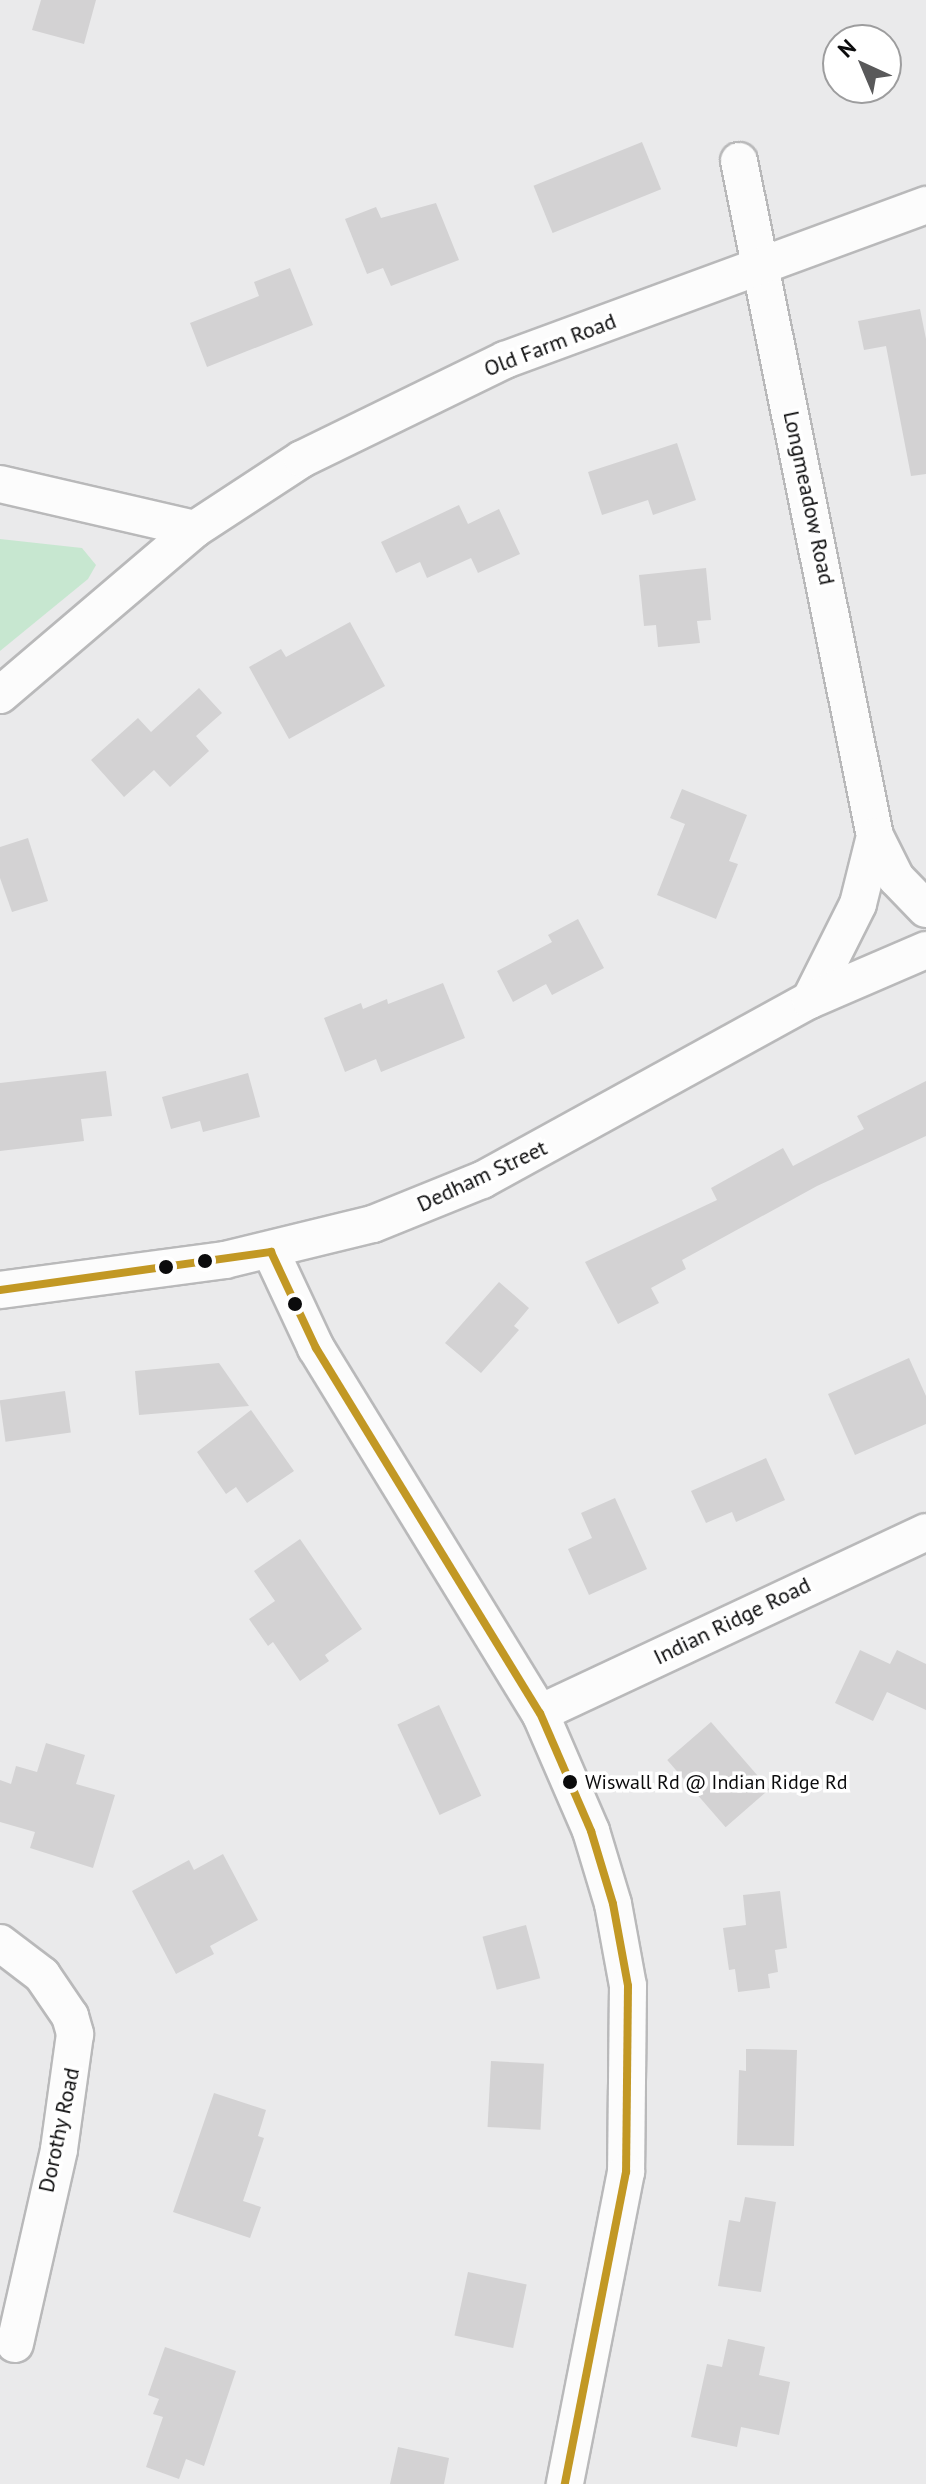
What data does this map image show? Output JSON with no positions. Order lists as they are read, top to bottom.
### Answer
{
  "streets": {
    "street": [
      "Old Farm Road",
      "Longmeadow Road",
      "Dedham Street",
      "Indian Ridge Road",
      "Dorothy Road"
    ]
  },
  "crossings": [
    ["Old Farm Road", "Longmeadow Road"],
    ["Longmeadow Road", "Dedham Street"]
  ],
  "places": ["Wiswall Rd @ Indian Ridge Rd"],
  "north": "top left"
}
